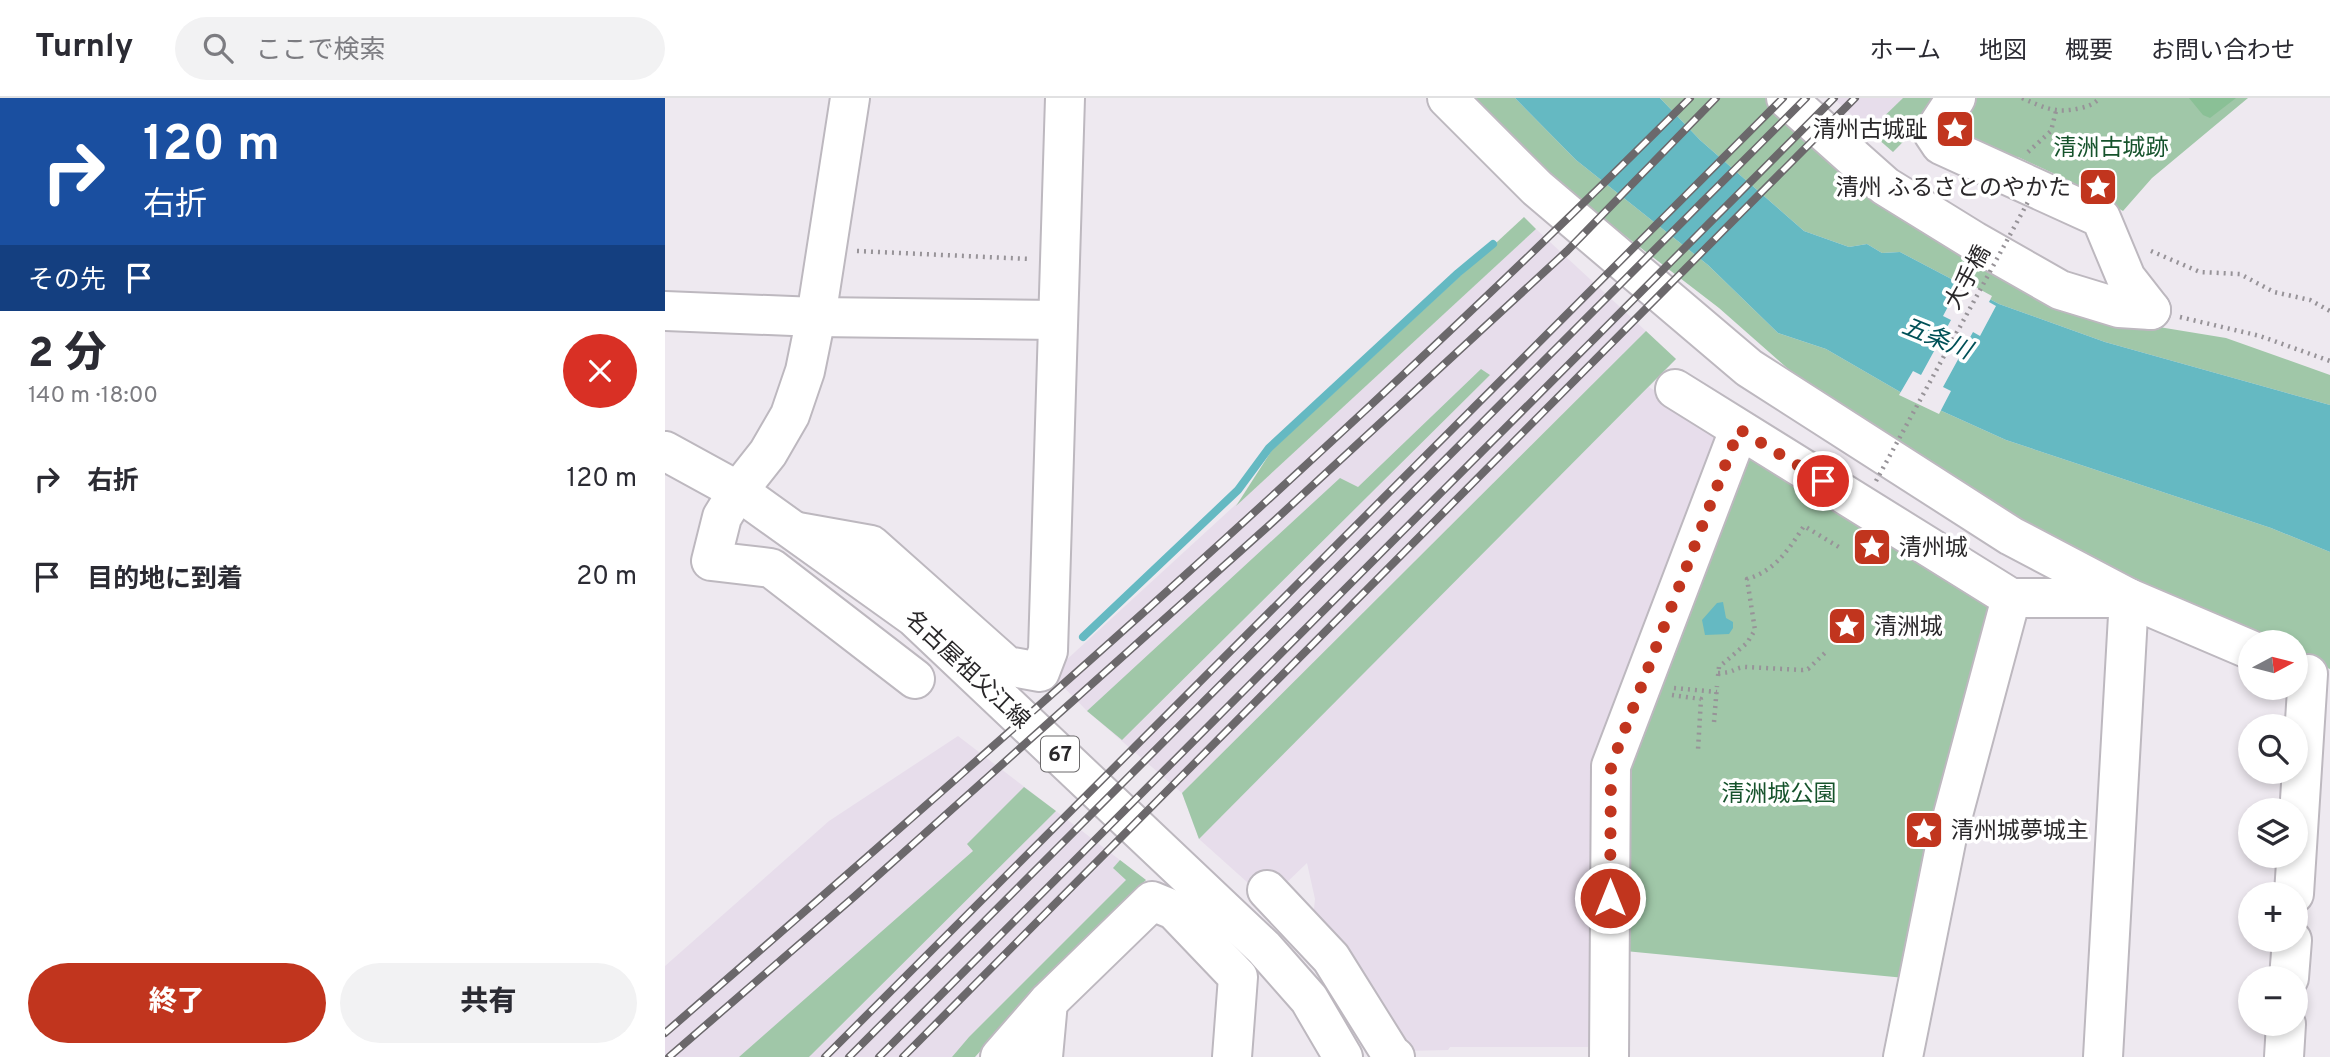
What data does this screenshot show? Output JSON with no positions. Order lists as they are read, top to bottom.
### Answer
{
  "streets": {
    "street": ["名古屋祖父江線", "67"],
    "path": ["大手橋"]
  },
  "water": ["五条川"],
  "parks": ["清洲古城跡", "清洲城公園"],
  "places": {
    "place": [
      "清州古城趾",
      "清州 ふるさとのやかた",
      "清州城",
      "清洲城",
      "清州城夢城主"
    ]
  },
  "north": "right",
  "page": {
    "header": "Turnly",
    "search": "ここで検索",
    "nav": [
      "ホーム",
      "地図",
      "概要",
      "お問い合わせ"
    ],
    "turn": ["120 m", "右折"],
    "then": "その先",
    "heading": ["2 分", "140 m · 18:00"],
    "list": [
      {
        "name": "右折",
        "value": "120 m"
      },
      {
        "name": "目的地に到着",
        "value": "20 m"
      }
    ],
    "map_buttons": ["+", "−"],
    "buttons": ["終了", "共有"]
  }
}
